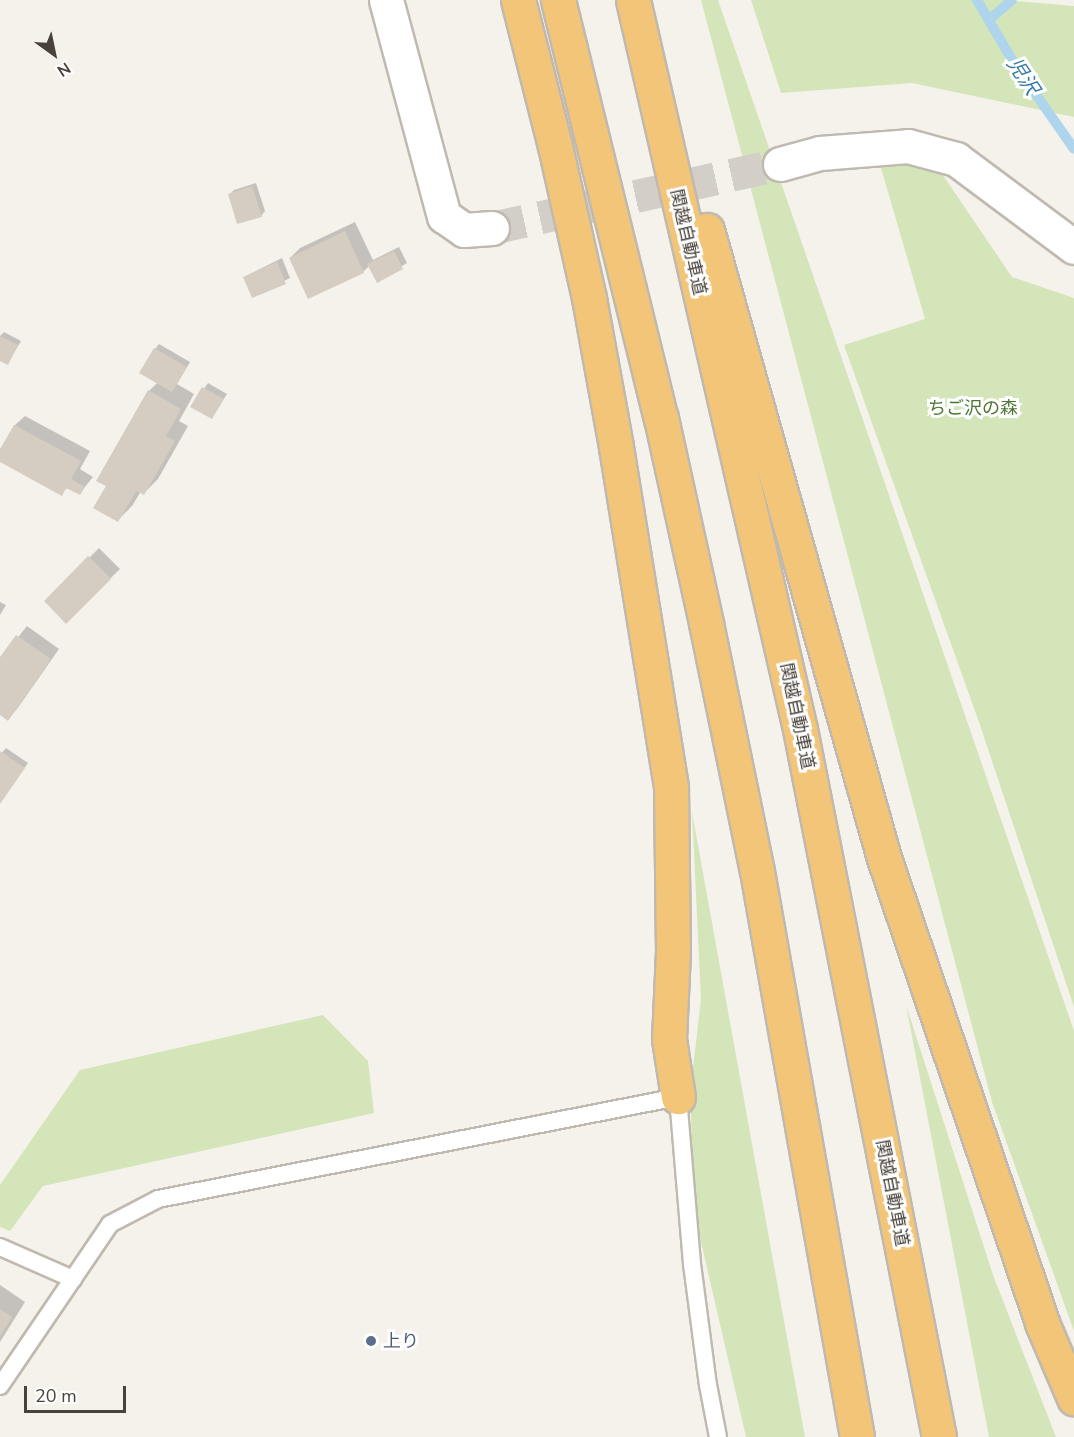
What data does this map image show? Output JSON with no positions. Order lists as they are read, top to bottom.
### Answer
{
  "streets": {
    "highway": ["関越自動車道"]
  },
  "water": ["児沢"],
  "parks": ["ちご沢の森"],
  "places": ["上り"],
  "scale_bar": "20 m",
  "north": "bottom right"
}
